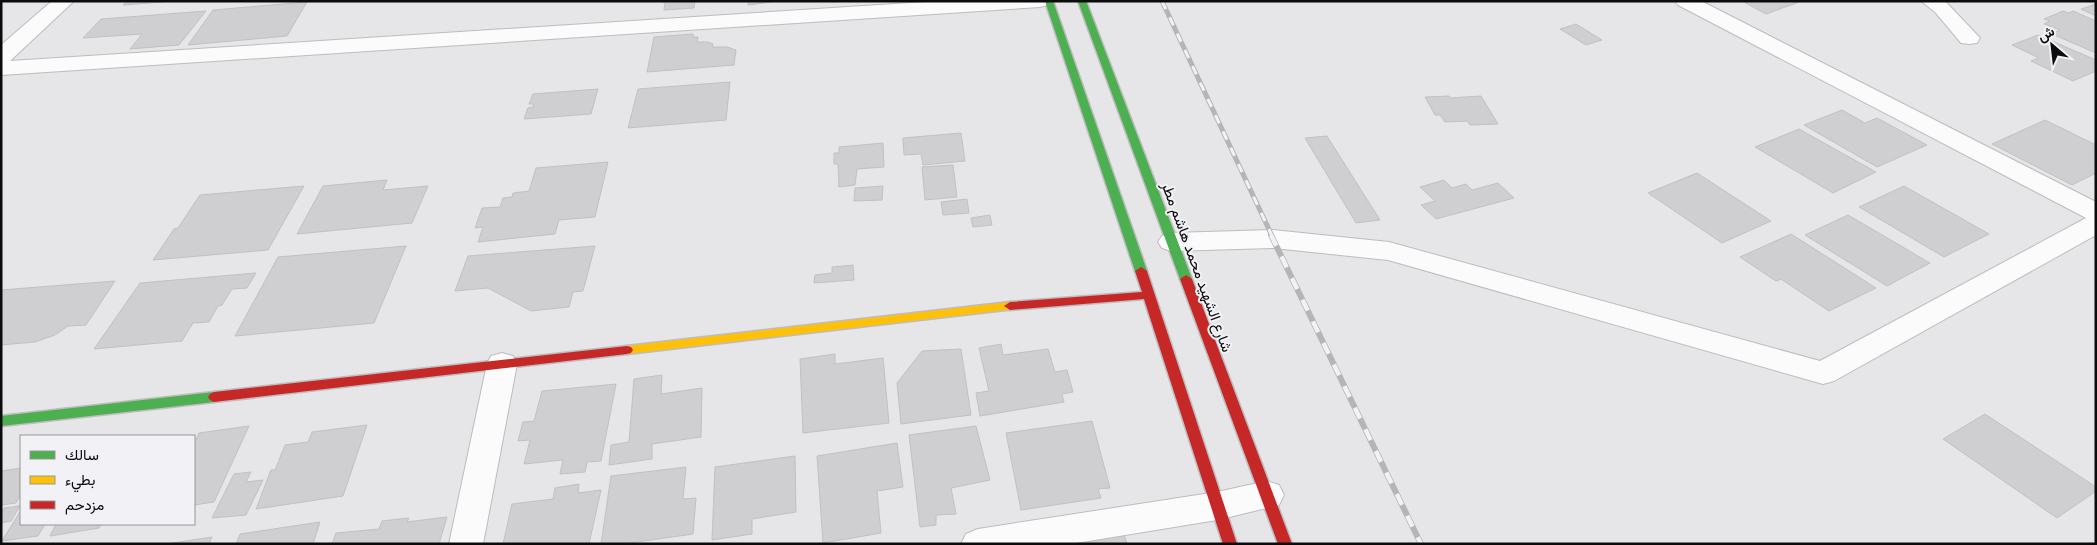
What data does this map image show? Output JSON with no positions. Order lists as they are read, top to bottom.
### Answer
{
  "streets": {
    "main road": ["شارع الشهيد محمد هاشم مطر"]
  },
  "legend": ["سالك", "بطيء", "مزدحم"],
  "north": "top left"
}
